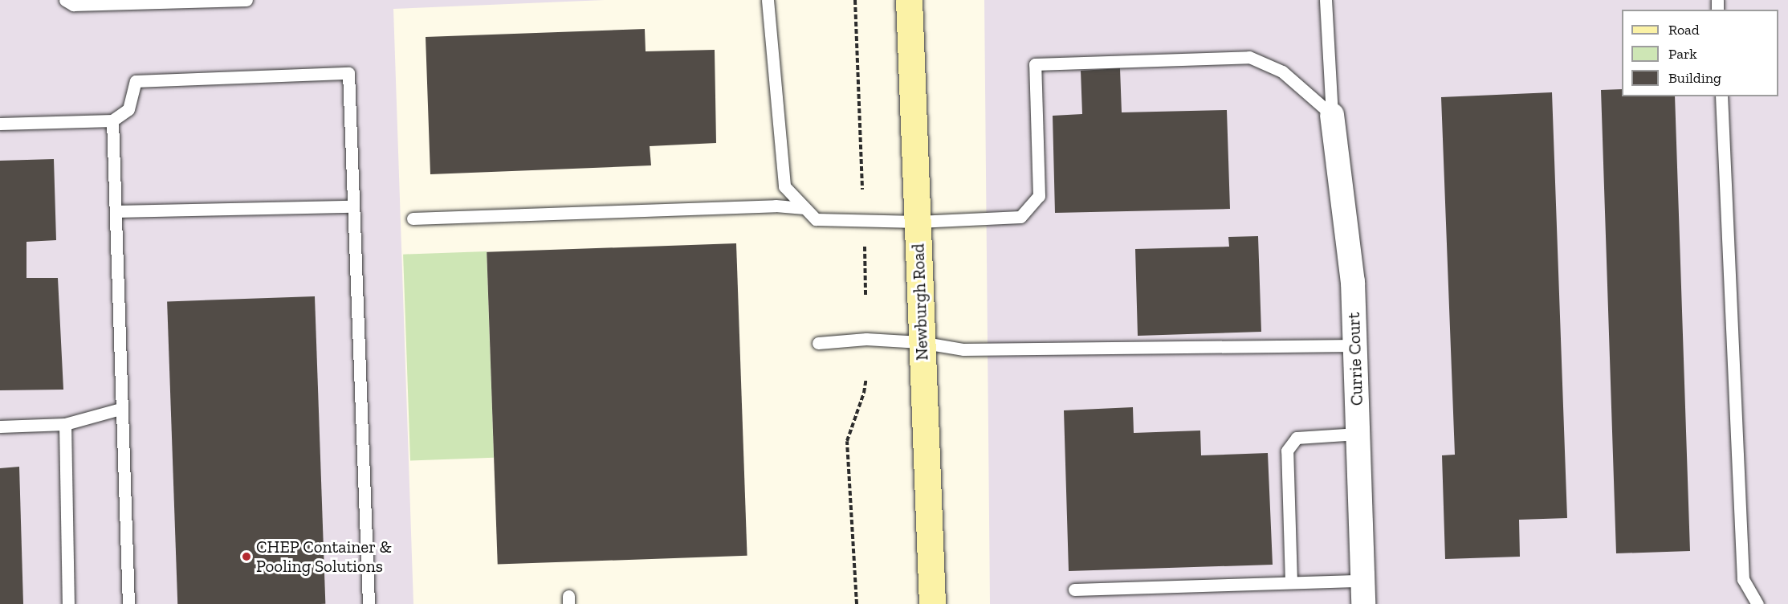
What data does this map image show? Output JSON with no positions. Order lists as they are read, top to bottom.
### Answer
{
  "streets": {
    "main road": ["Newburgh Road"],
    "street": ["Currie Court"]
  },
  "places": ["CHEP Container & Pooling Solutions"],
  "legend": ["Road", "Park", "Building"]
}
